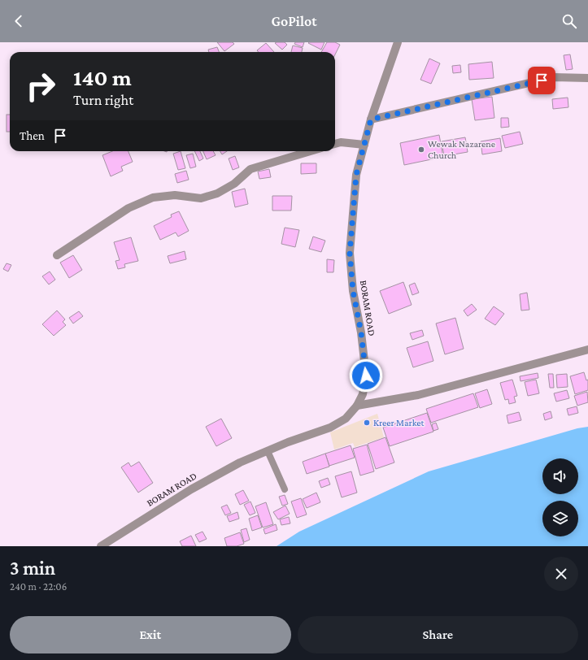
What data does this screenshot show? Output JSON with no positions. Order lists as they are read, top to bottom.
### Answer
{
  "streets": {
    "street": ["BORAM ROAD"]
  },
  "places": ["Wewak Nazarene Church", "Kreer Market"],
  "page": {
    "header": "GoPilot",
    "turn": ["140 m", "Turn right"],
    "then": "Then",
    "heading": ["3 min", "240 m · 22:06"],
    "buttons": ["Exit", "Share"]
  }
}
